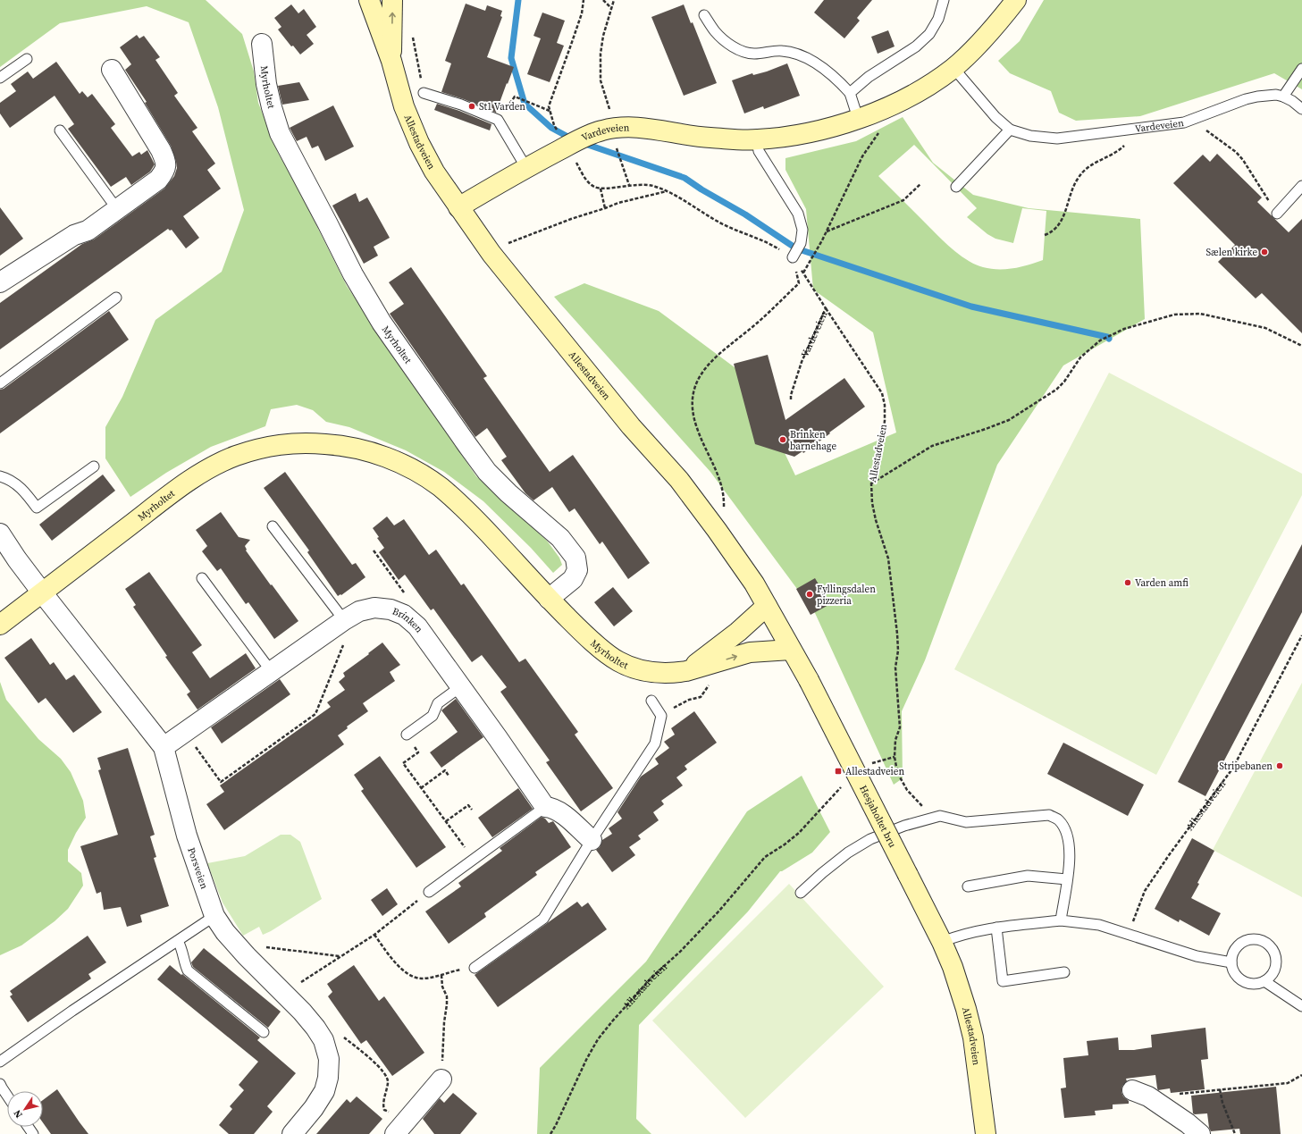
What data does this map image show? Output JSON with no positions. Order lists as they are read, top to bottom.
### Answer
{
  "streets": {
    "main road": [
      "Myrholtet",
      "Vardeveien",
      "Allestadveien",
      "Hesjaholtet bru"
    ],
    "street": ["Brinken", "Porsveien"]
  },
  "crossings": [
    ["Myrholtet", "Allestadveien"],
    ["Myrholtet", "Porsveien"],
    ["Vardeveien", "Allestadveien"],
    ["Allestadveien", "Hesjaholtet bru"],
    ["Brinken", "Porsveien"]
  ],
  "places": {
    "other": [
      "St1 Varden",
      "Sælen kirke",
      "Brinken barnehage",
      "Varden amfi",
      "Fyllingsdalen pizzeria",
      "Stripebanen"
    ],
    "transit": ["Allestadveien"]
  },
  "north": "bottom left"
}
